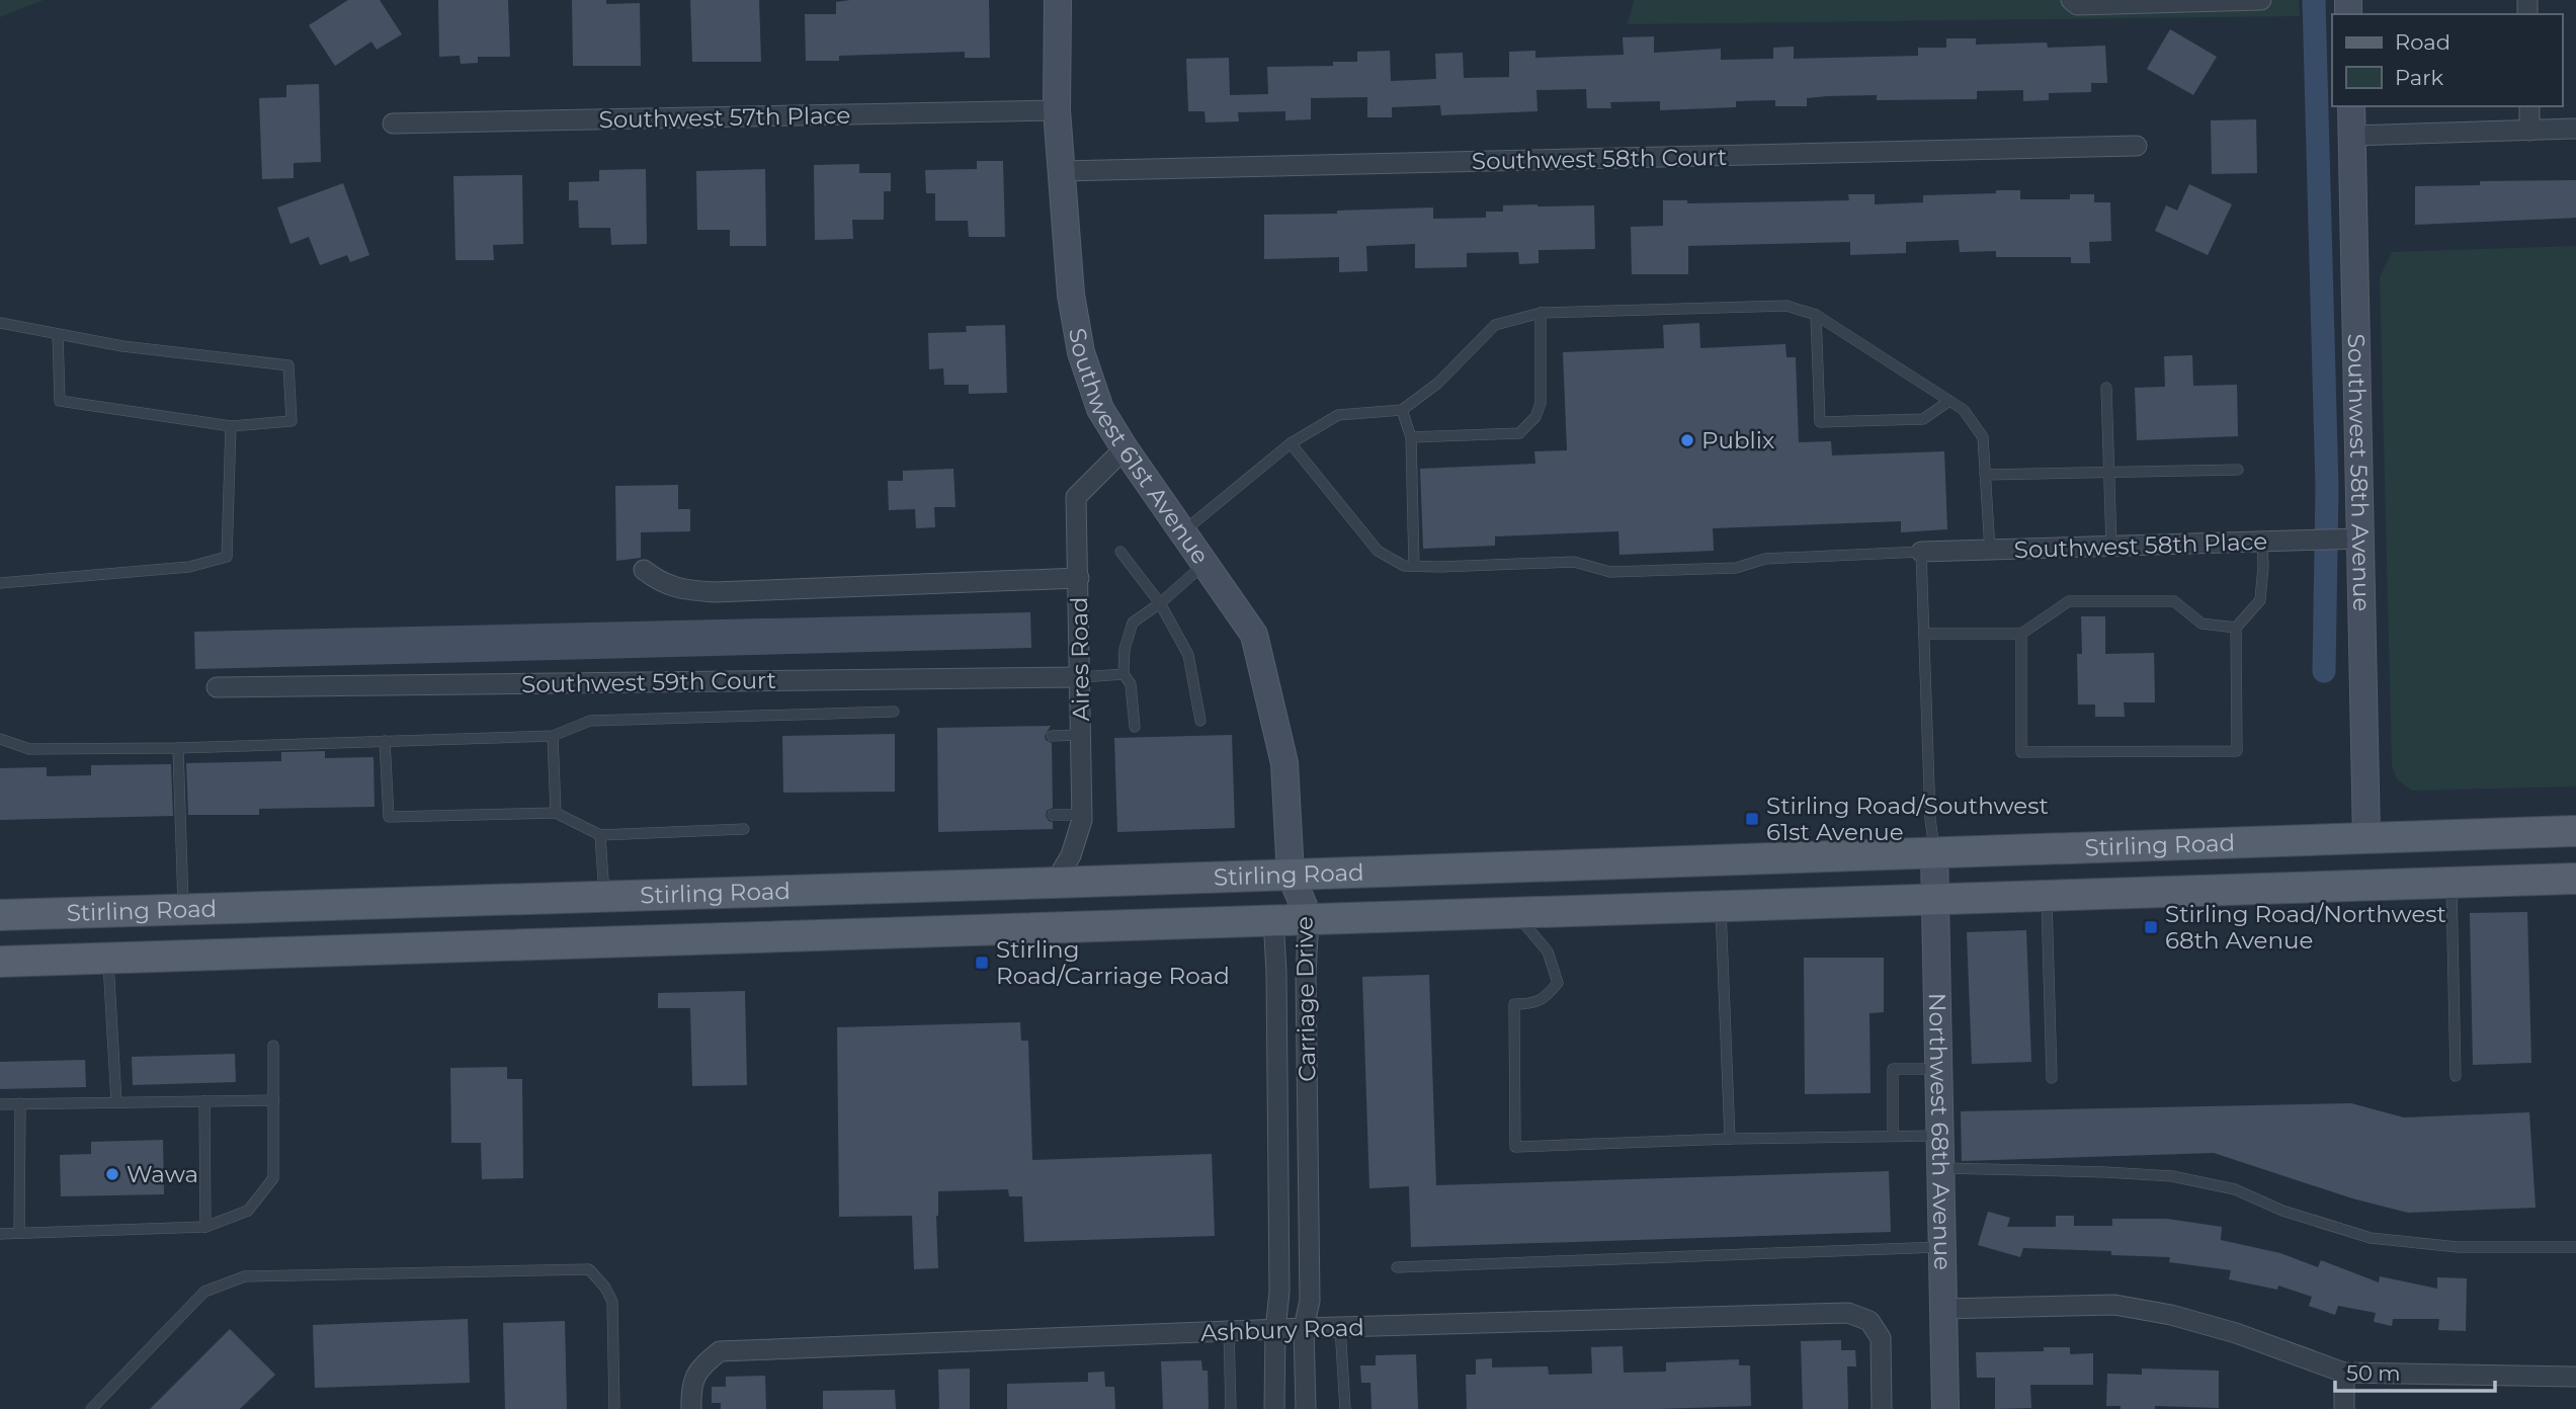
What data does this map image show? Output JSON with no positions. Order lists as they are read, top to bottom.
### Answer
{
  "streets": {
    "main road": ["Stirling Road"],
    "street": [
      "Southwest 57th Place",
      "Southwest 58th Court",
      "Southwest 61st Avenue",
      "Southwest 58th Avenue",
      "Southwest 58th Place",
      "Aires Road",
      "Southwest 59th Court",
      "Carriage Drive",
      "Northwest 68th Avenue",
      "Ashbury Road"
    ]
  },
  "crossings": [
    ["Southwest 57th Place", "Southwest 61st Avenue"],
    ["Southwest 58th Court", "Southwest 61st Avenue"],
    ["Southwest 61st Avenue", "Aires Road"],
    ["Southwest 61st Avenue", "Stirling Road"],
    ["Southwest 61st Avenue", "Carriage Drive"],
    ["Southwest 58th Avenue", "Southwest 58th Place"],
    ["Southwest 58th Avenue", "Stirling Road"],
    ["Aires Road", "Southwest 59th Court"],
    ["Aires Road", "Stirling Road"],
    ["Stirling Road", "Carriage Drive"],
    ["Stirling Road", "Northwest 68th Avenue"],
    ["Carriage Drive", "Ashbury Road"]
  ],
  "places": {
    "other": ["Publix", "Wawa"],
    "transit": ["Stirling Road/Southwest 61st Avenue", "Stirling Road/Northwest 68th Avenue", "Stirling Road/Carriage Road"]
  },
  "legend": ["Road", "Park"],
  "scale_bar": "50 m"
}
